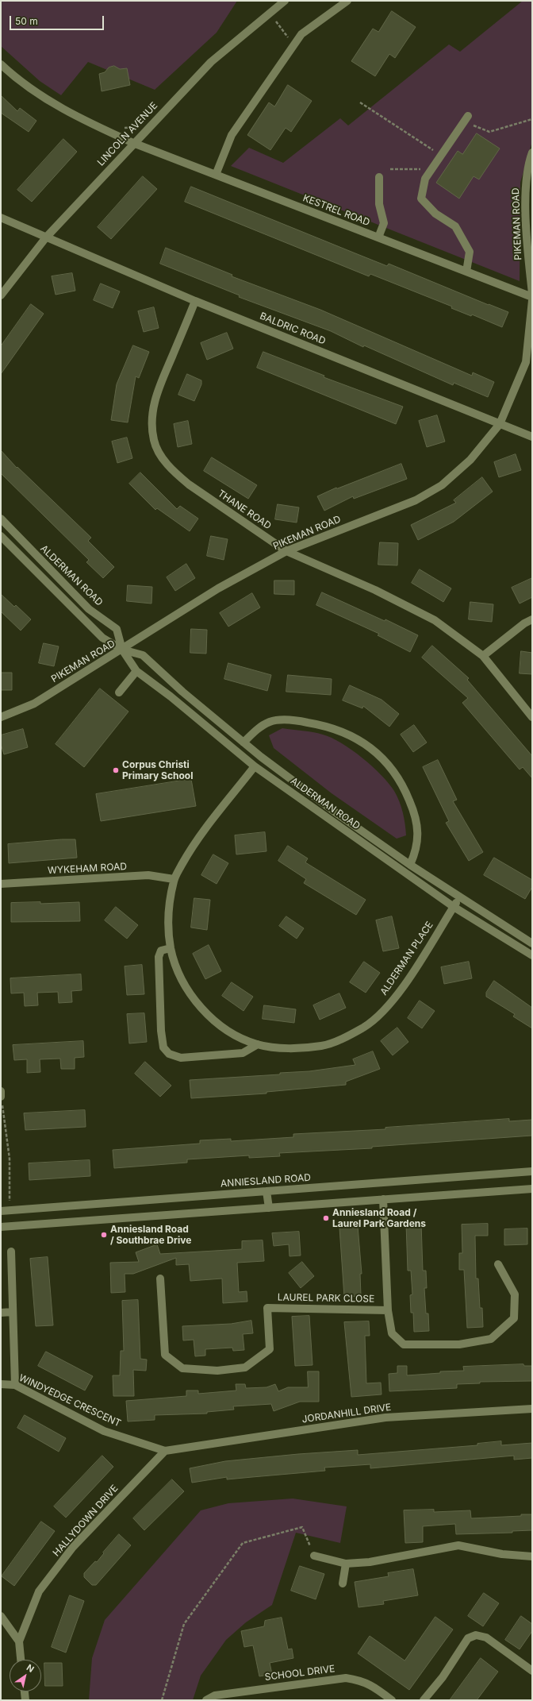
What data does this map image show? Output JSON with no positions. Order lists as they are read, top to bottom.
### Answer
{
  "streets": {
    "street": [
      "LINCOLN AVENUE",
      "KESTREL ROAD",
      "PIKEMAN ROAD",
      "BALDRIC ROAD",
      "THANE ROAD",
      "ALDERMAN ROAD",
      "WYKEHAM ROAD",
      "ALDERMAN PLACE",
      "ANNIESLAND ROAD",
      "LAUREL PARK CLOSE",
      "WINDYEDGE CRESCENT",
      "JORDANHILL DRIVE",
      "HALLYDOWN DRIVE",
      "SCHOOL DRIVE"
    ]
  },
  "crossings": [
    ["LINCOLN AVENUE", "KESTREL ROAD"],
    ["LINCOLN AVENUE", "BALDRIC ROAD"],
    ["PIKEMAN ROAD", "BALDRIC ROAD"],
    ["PIKEMAN ROAD", "THANE ROAD"],
    ["PIKEMAN ROAD", "ALDERMAN ROAD"],
    ["BALDRIC ROAD", "THANE ROAD"],
    ["ALDERMAN ROAD", "ALDERMAN PLACE"],
    ["WYKEHAM ROAD", "ALDERMAN PLACE"],
    ["WINDYEDGE CRESCENT", "JORDANHILL DRIVE"],
    ["WINDYEDGE CRESCENT", "HALLYDOWN DRIVE"],
    ["JORDANHILL DRIVE", "HALLYDOWN DRIVE"]
  ],
  "places": ["Corpus Christi Primary School", "Anniesland Road / Laurel Park Gardens", "Anniesland Road / Southbrae Drive"],
  "scale_bar": "50 m",
  "north": "top right"
}
